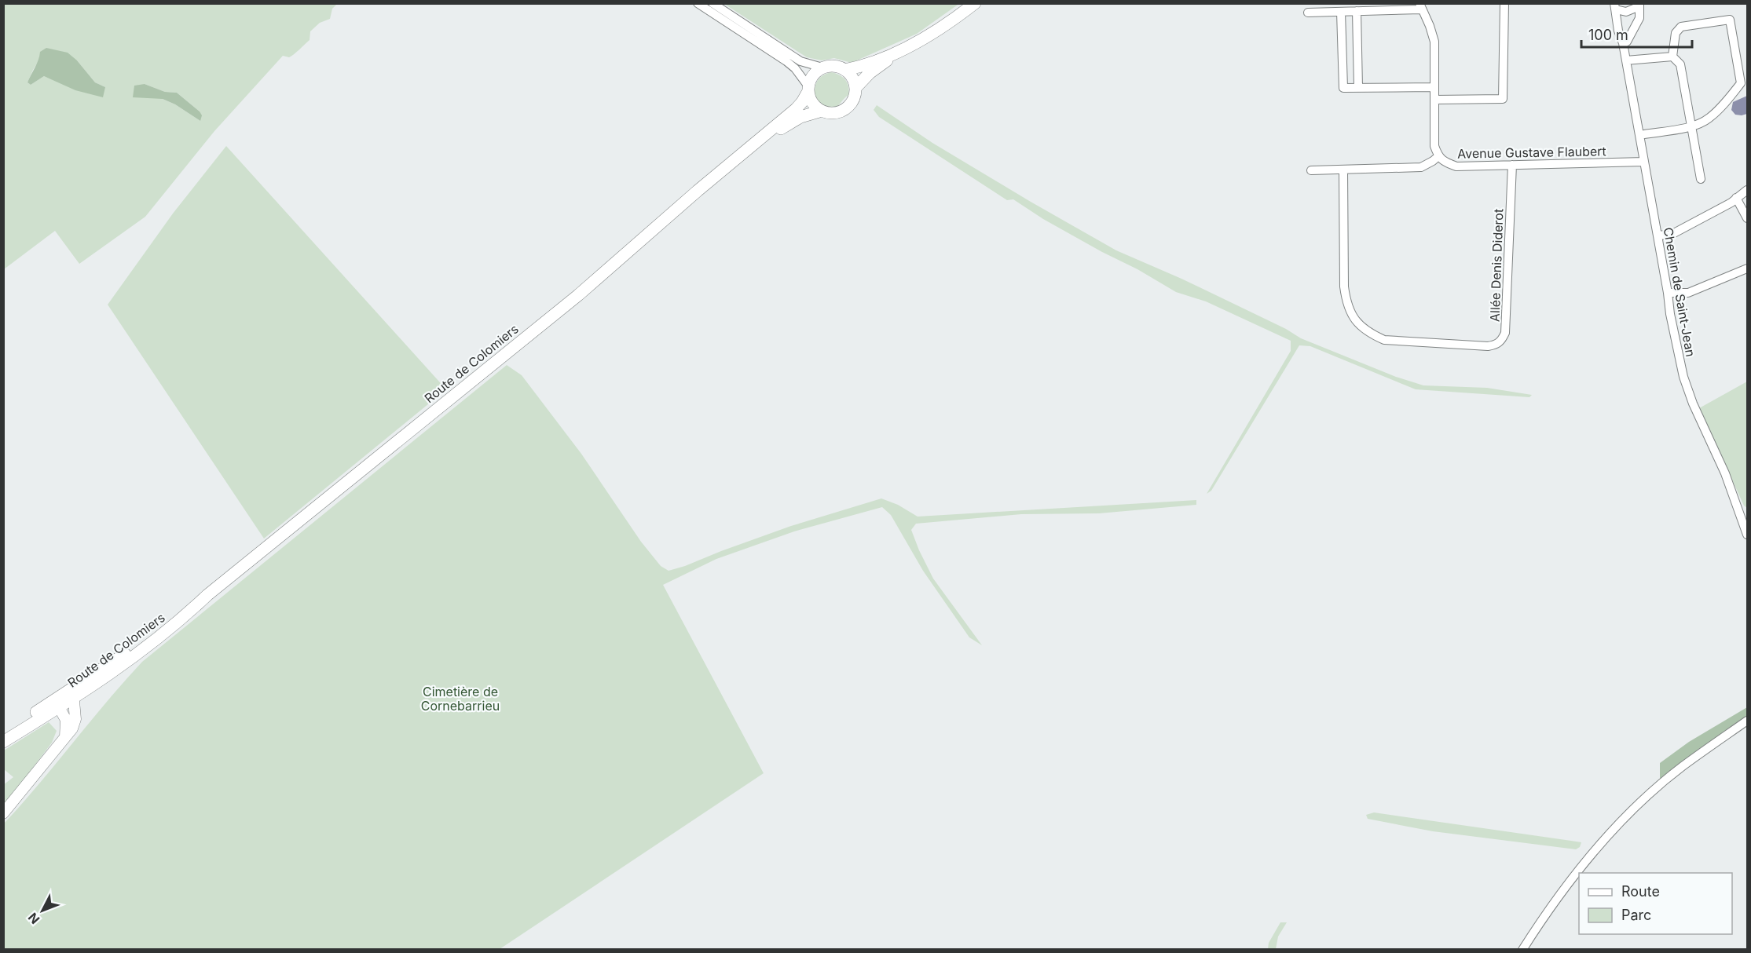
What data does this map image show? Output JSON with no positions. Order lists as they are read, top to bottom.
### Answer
{
  "streets": {
    "main road": ["Route de Colomiers"],
    "street": ["Avenue Gustave Flaubert", "Allée Denis Diderot", "Chemin de Saint-Jean"]
  },
  "crossings": [
    ["Avenue Gustave Flaubert", "Allée Denis Diderot"],
    ["Avenue Gustave Flaubert", "Chemin de Saint-Jean"]
  ],
  "parks": ["Cimetière de Cornebarrieu"],
  "legend": ["Route", "Parc"],
  "scale_bar": "100 m",
  "north": "bottom left"
}
